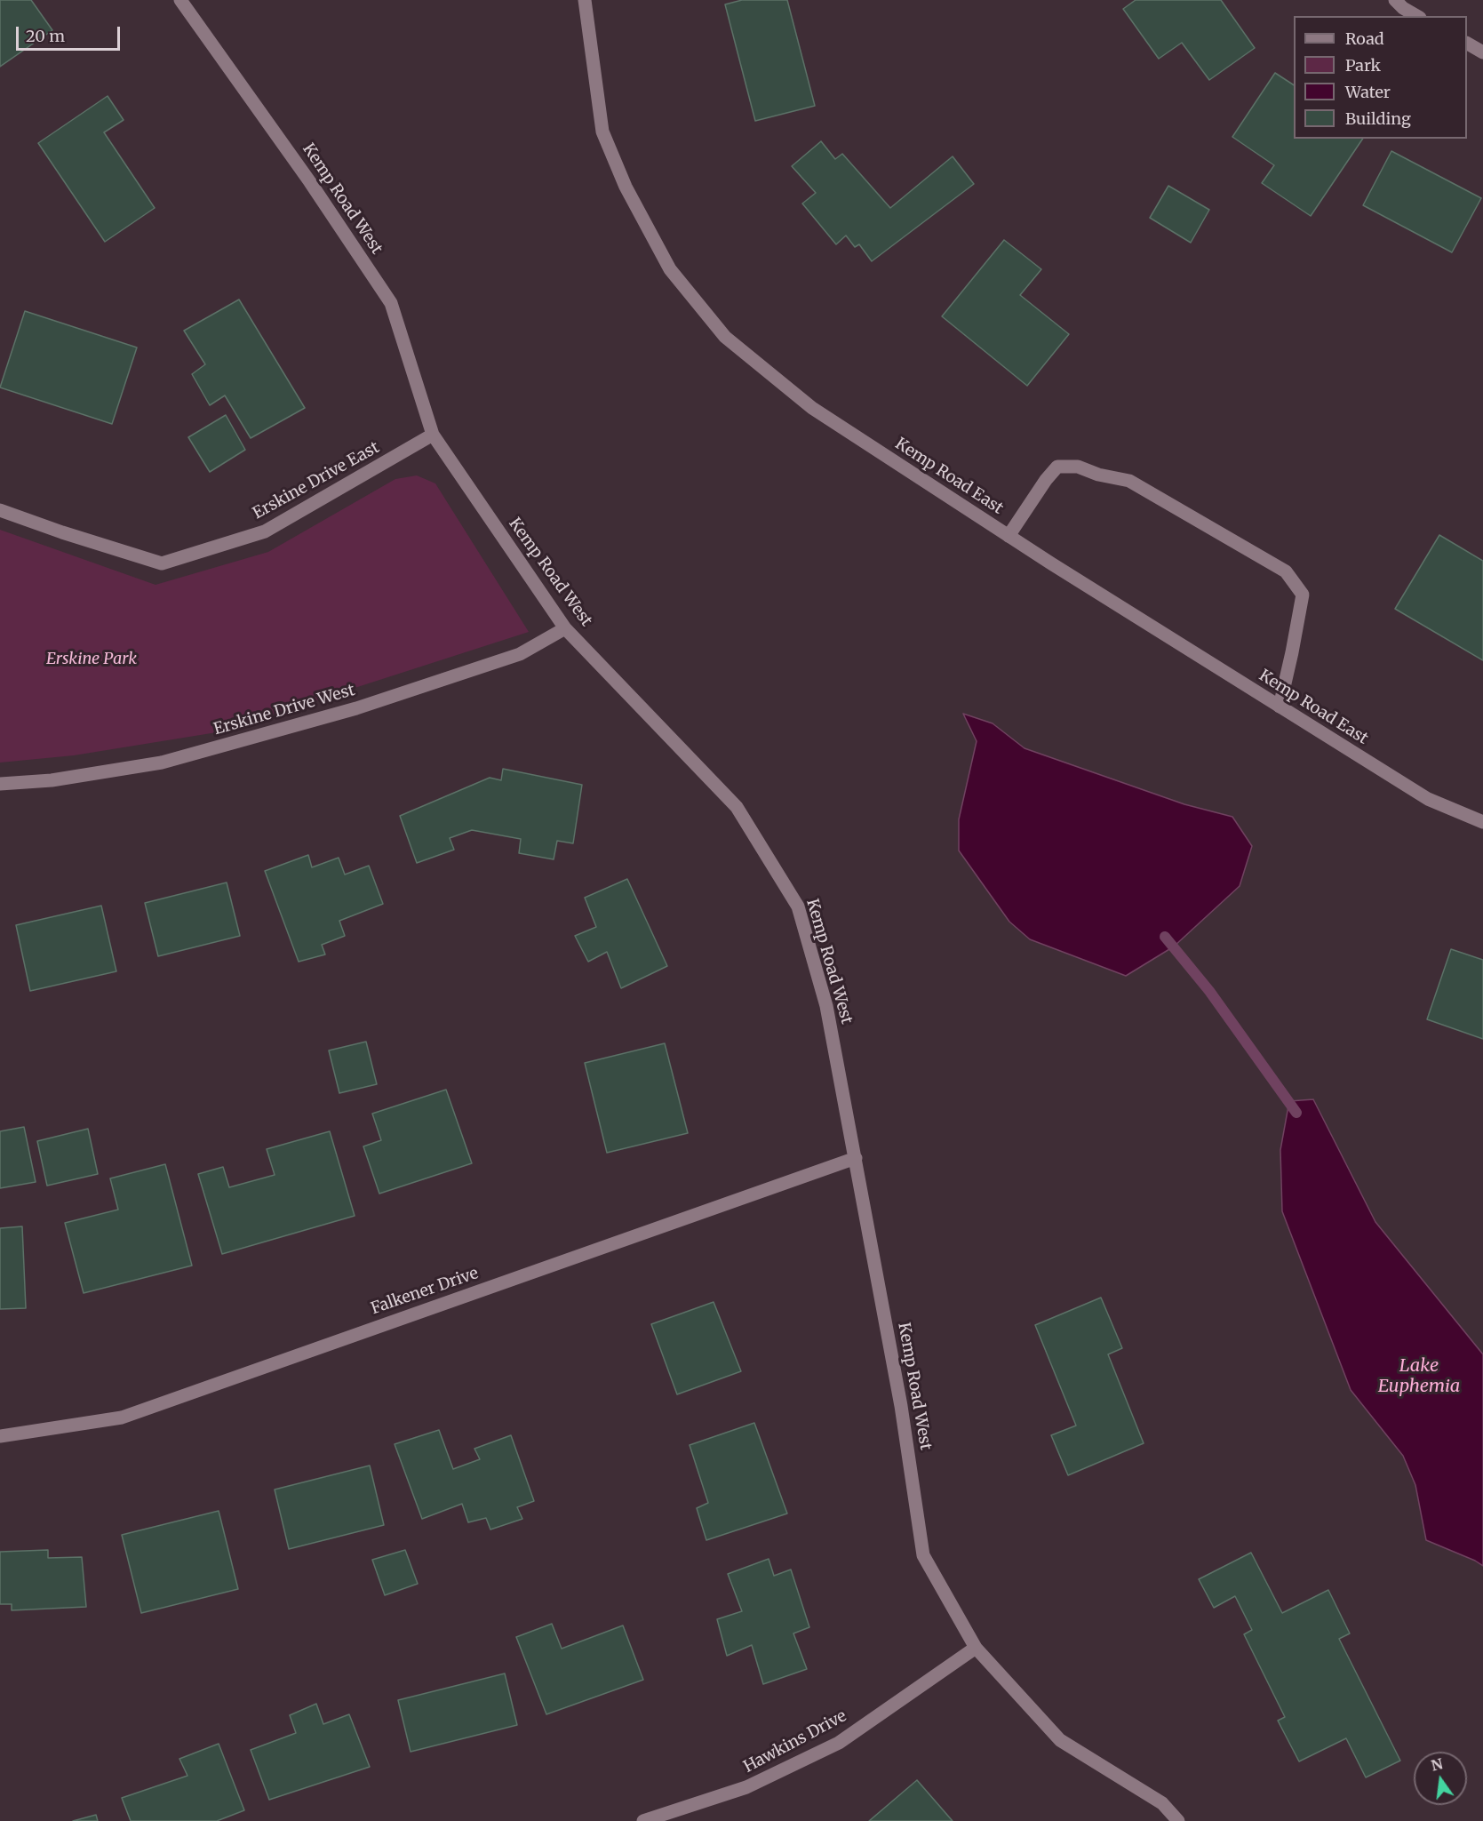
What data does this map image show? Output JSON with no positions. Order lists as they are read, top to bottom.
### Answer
{
  "streets": {
    "street": [
      "Kemp Road West",
      "Kemp Road East",
      "Erskine Drive East",
      "Erskine Drive West",
      "Falkener Drive",
      "Hawkins Drive"
    ]
  },
  "crossings": [
    ["Kemp Road West", "Erskine Drive East"],
    ["Kemp Road West", "Erskine Drive West"],
    ["Kemp Road West", "Falkener Drive"],
    ["Kemp Road West", "Hawkins Drive"]
  ],
  "water": ["Lake Euphemia"],
  "parks": ["Erskine Park"],
  "legend": [
    "Road",
    "Park",
    "Water",
    "Building"
  ],
  "scale_bar": "20 m",
  "north": "top"
}
